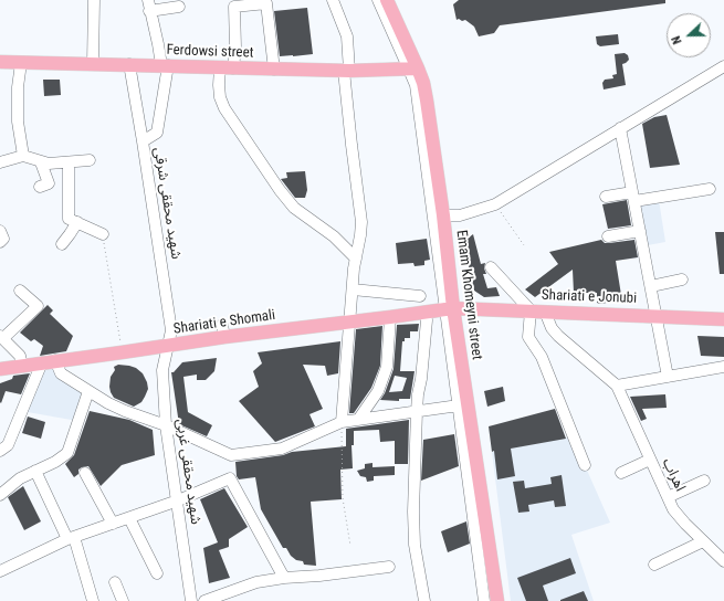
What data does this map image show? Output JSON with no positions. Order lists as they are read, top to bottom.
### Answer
{
  "streets": {
    "main road": [
      "Ferdowsi street",
      "Emam Khomeyni street",
      "Shariati e Jonubi",
      "Shariati e Shomali"
    ],
    "street": ["شهید محققی شرقی", "شهید محققی غربی", "اهراب"]
  },
  "crossings": [
    ["Ferdowsi street", "شهید محققی شرقی"],
    ["Ferdowsi street", "Emam Khomeyni street"],
    ["شهید محققی شرقی", "Shariati e Shomali"],
    ["شهید محققی شرقی", "شهید محققی غربی"],
    ["Emam Khomeyni street", "Shariati e Jonubi"],
    ["Emam Khomeyni street", "Shariati e Shomali"],
    ["Shariati e Jonubi", "Shariati e Shomali"],
    ["Shariati e Shomali", "شهید محققی غربی"]
  ],
  "north": "left"
}
